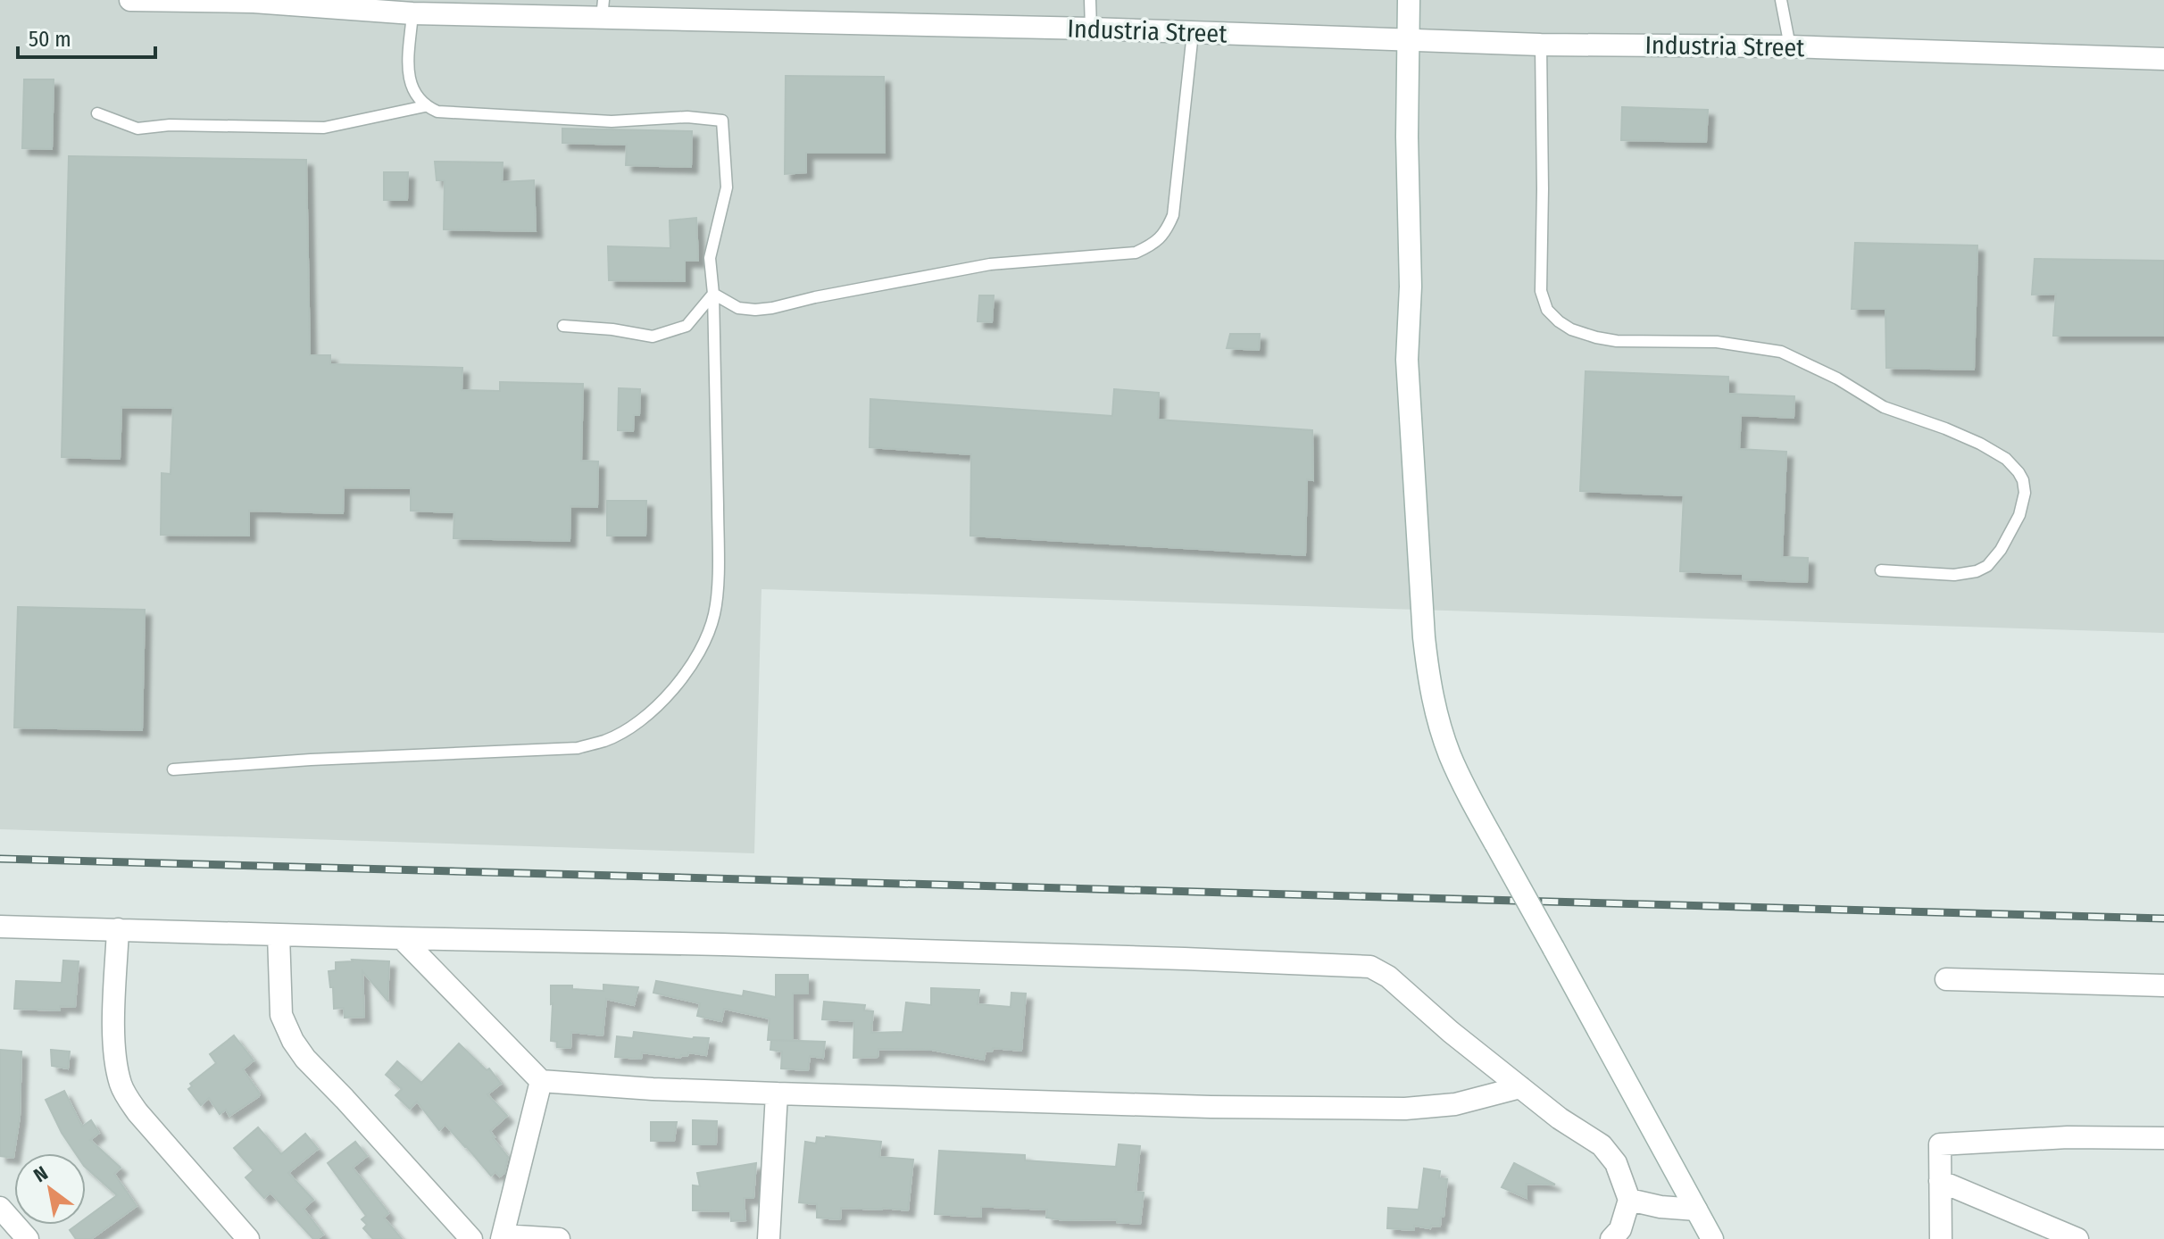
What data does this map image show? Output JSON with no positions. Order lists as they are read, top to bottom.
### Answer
{
  "streets": {
    "street": ["Industria Street"]
  },
  "scale_bar": "50 m",
  "north": "top left"
}
